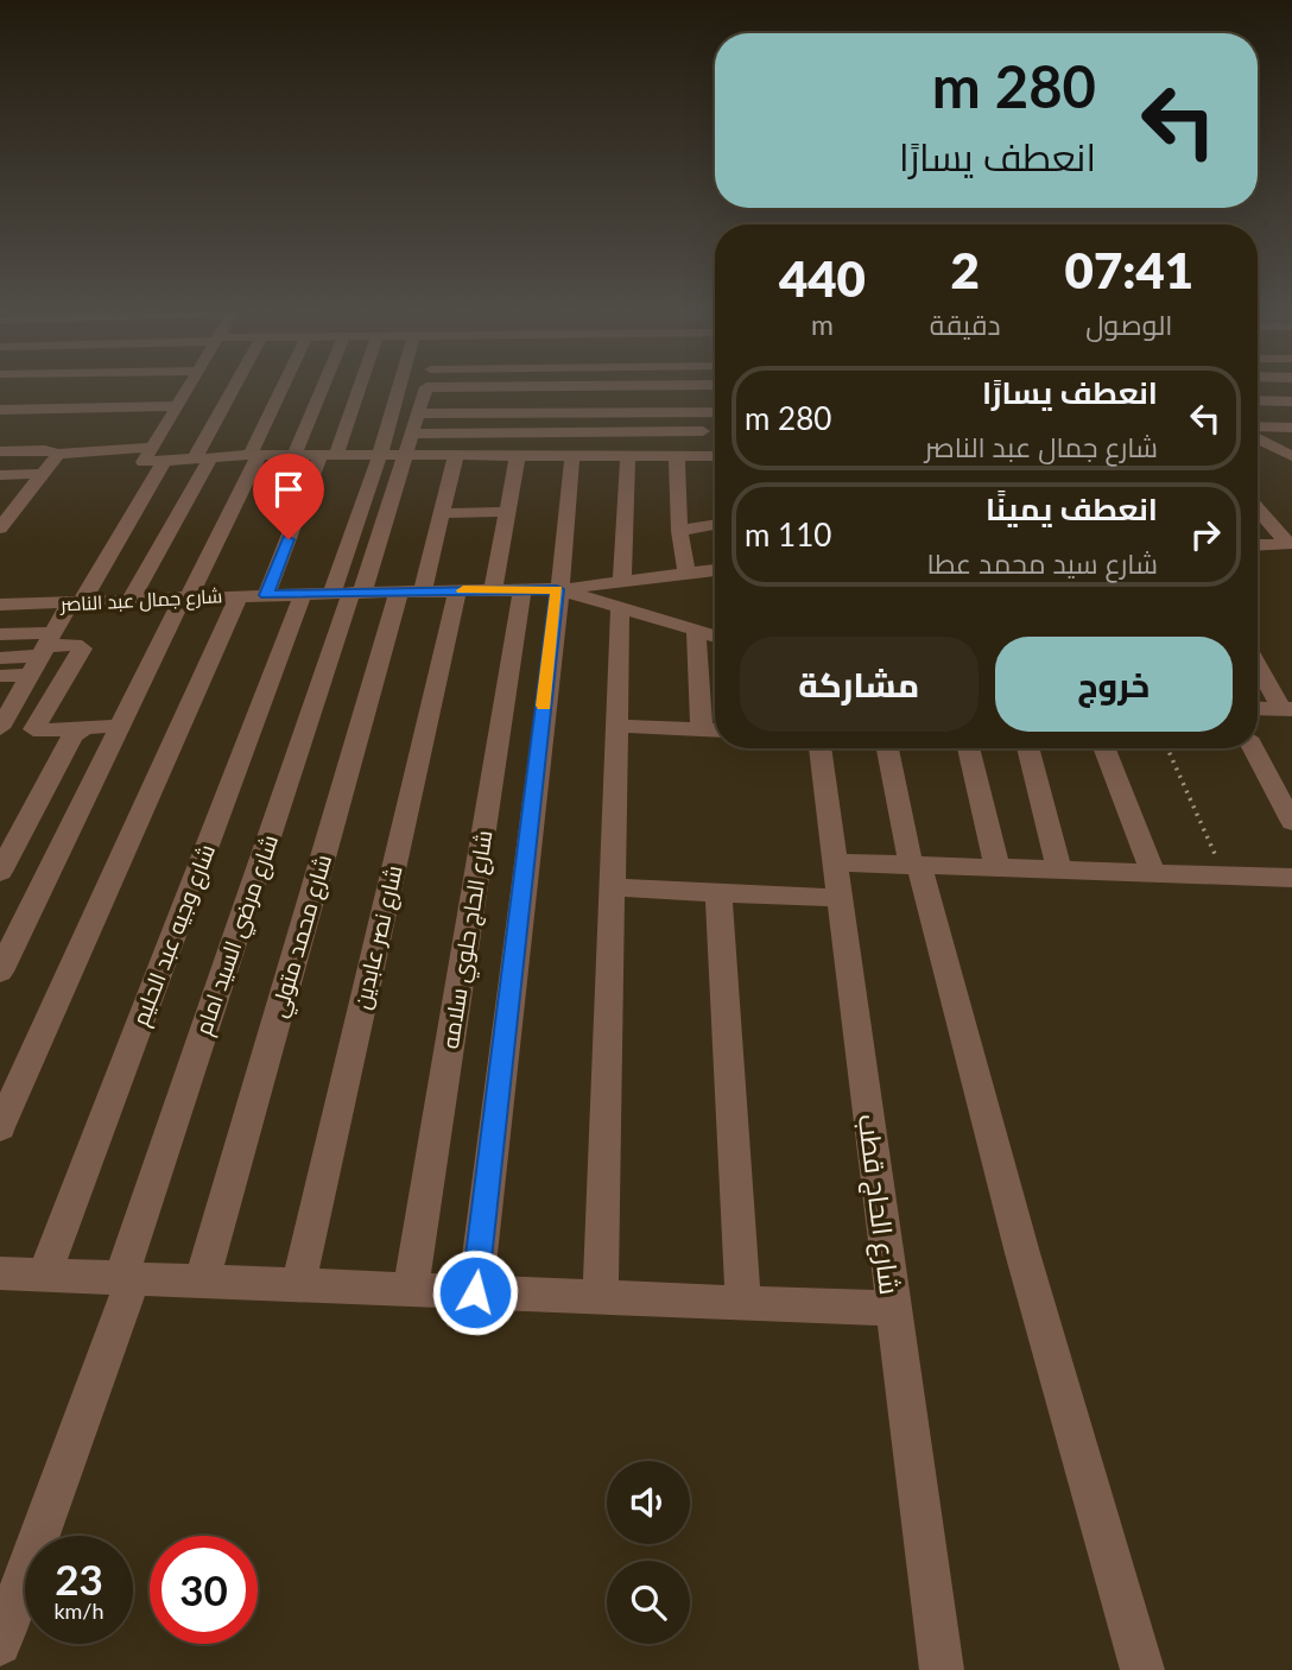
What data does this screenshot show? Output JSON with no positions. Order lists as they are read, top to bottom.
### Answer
{
  "streets": {
    "street": [
      "شارع جمال عبد الناصر",
      "شارع وجيه عبد الحليم",
      "شارع مرضي السيد امام",
      "شارع محمد متولي",
      "شارع نصر عابدين",
      "شارع الحاج حلوي سلامه",
      "شارع الحاج قطب"
    ]
  },
  "crossings": [
    ["شارع جمال عبد الناصر", "شارع وجيه عبد الحليم"],
    ["شارع جمال عبد الناصر", "شارع مرضي السيد امام"],
    ["شارع جمال عبد الناصر", "شارع محمد متولي"],
    ["شارع جمال عبد الناصر", "شارع نصر عابدين"],
    ["شارع جمال عبد الناصر", "شارع الحاج حلوي سلامه"]
  ],
  "page": {
    "turn": ["280 m", "انعطف يسارًا"],
    "eta": [
      "07:41",
      "الوصول",
      "2",
      "دقيقة",
      "440",
      "m"
    ],
    "list": [
      {
        "name": "انعطف يسارًا",
        "note": "شارع جمال عبد الناصر",
        "value": "280 m"
      },
      {
        "name": "انعطف يمينًا",
        "note": "شارع سيد محمد عطا",
        "value": "110 m"
      }
    ],
    "buttons": ["خروج", "مشاركة"],
    "speed": "23 km/h",
    "limit": "30"
  }
}
